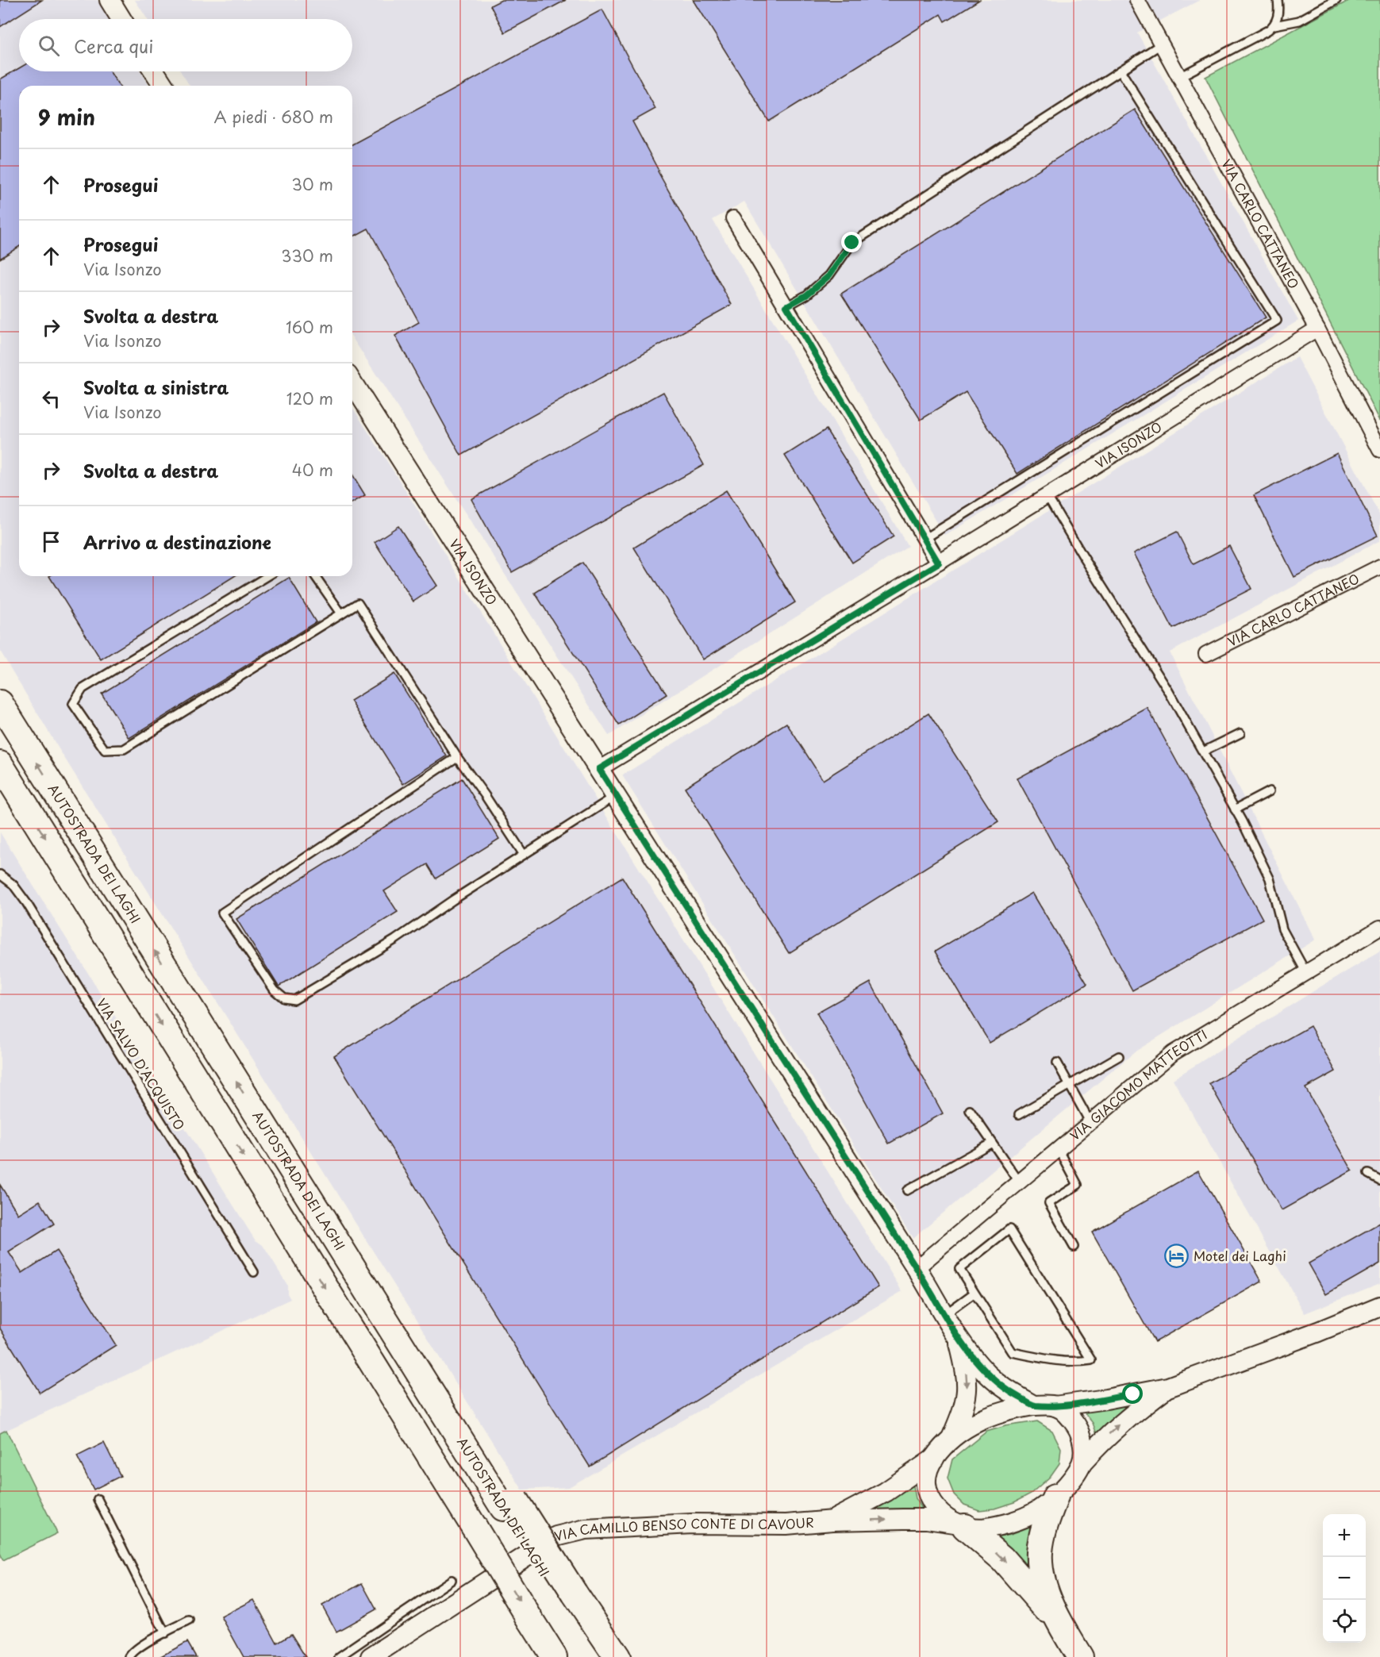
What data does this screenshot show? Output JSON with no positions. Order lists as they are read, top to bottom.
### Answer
{
  "streets": {
    "highway": ["AUTOSTRADA DEI LAGHI"],
    "street": [
      "VIA CARLO CATTANEO",
      "VIA ISONZO",
      "VIA GIACOMO MATTEOTTI",
      "VIA CAMILLO BENSO CONTE DI CAVOUR"
    ],
    "lane": ["VIA SALVO D'ACQUISTO"]
  },
  "crossings": [
    ["VIA CARLO CATTANEO", "VIA ISONZO"],
    ["VIA ISONZO", "VIA GIACOMO MATTEOTTI"],
    ["VIA ISONZO", "VIA CAMILLO BENSO CONTE DI CAVOUR"]
  ],
  "places": {
    "hotel": ["Motel dei Laghi"]
  },
  "page": {
    "search": "Cerca qui",
    "heading": ["9 min", "A piedi · 680 m"],
    "list": [
      ["Prosegui", "30 m"],
      ["Prosegui", "Via Isonzo", "330 m"],
      ["Svolta a destra", "Via Isonzo", "160 m"],
      ["Svolta a sinistra", "Via Isonzo", "120 m"],
      ["Svolta a destra", "40 m"],
      "Arrivo a destinazione"
    ],
    "map_buttons": ["+", "−"]
  }
}
